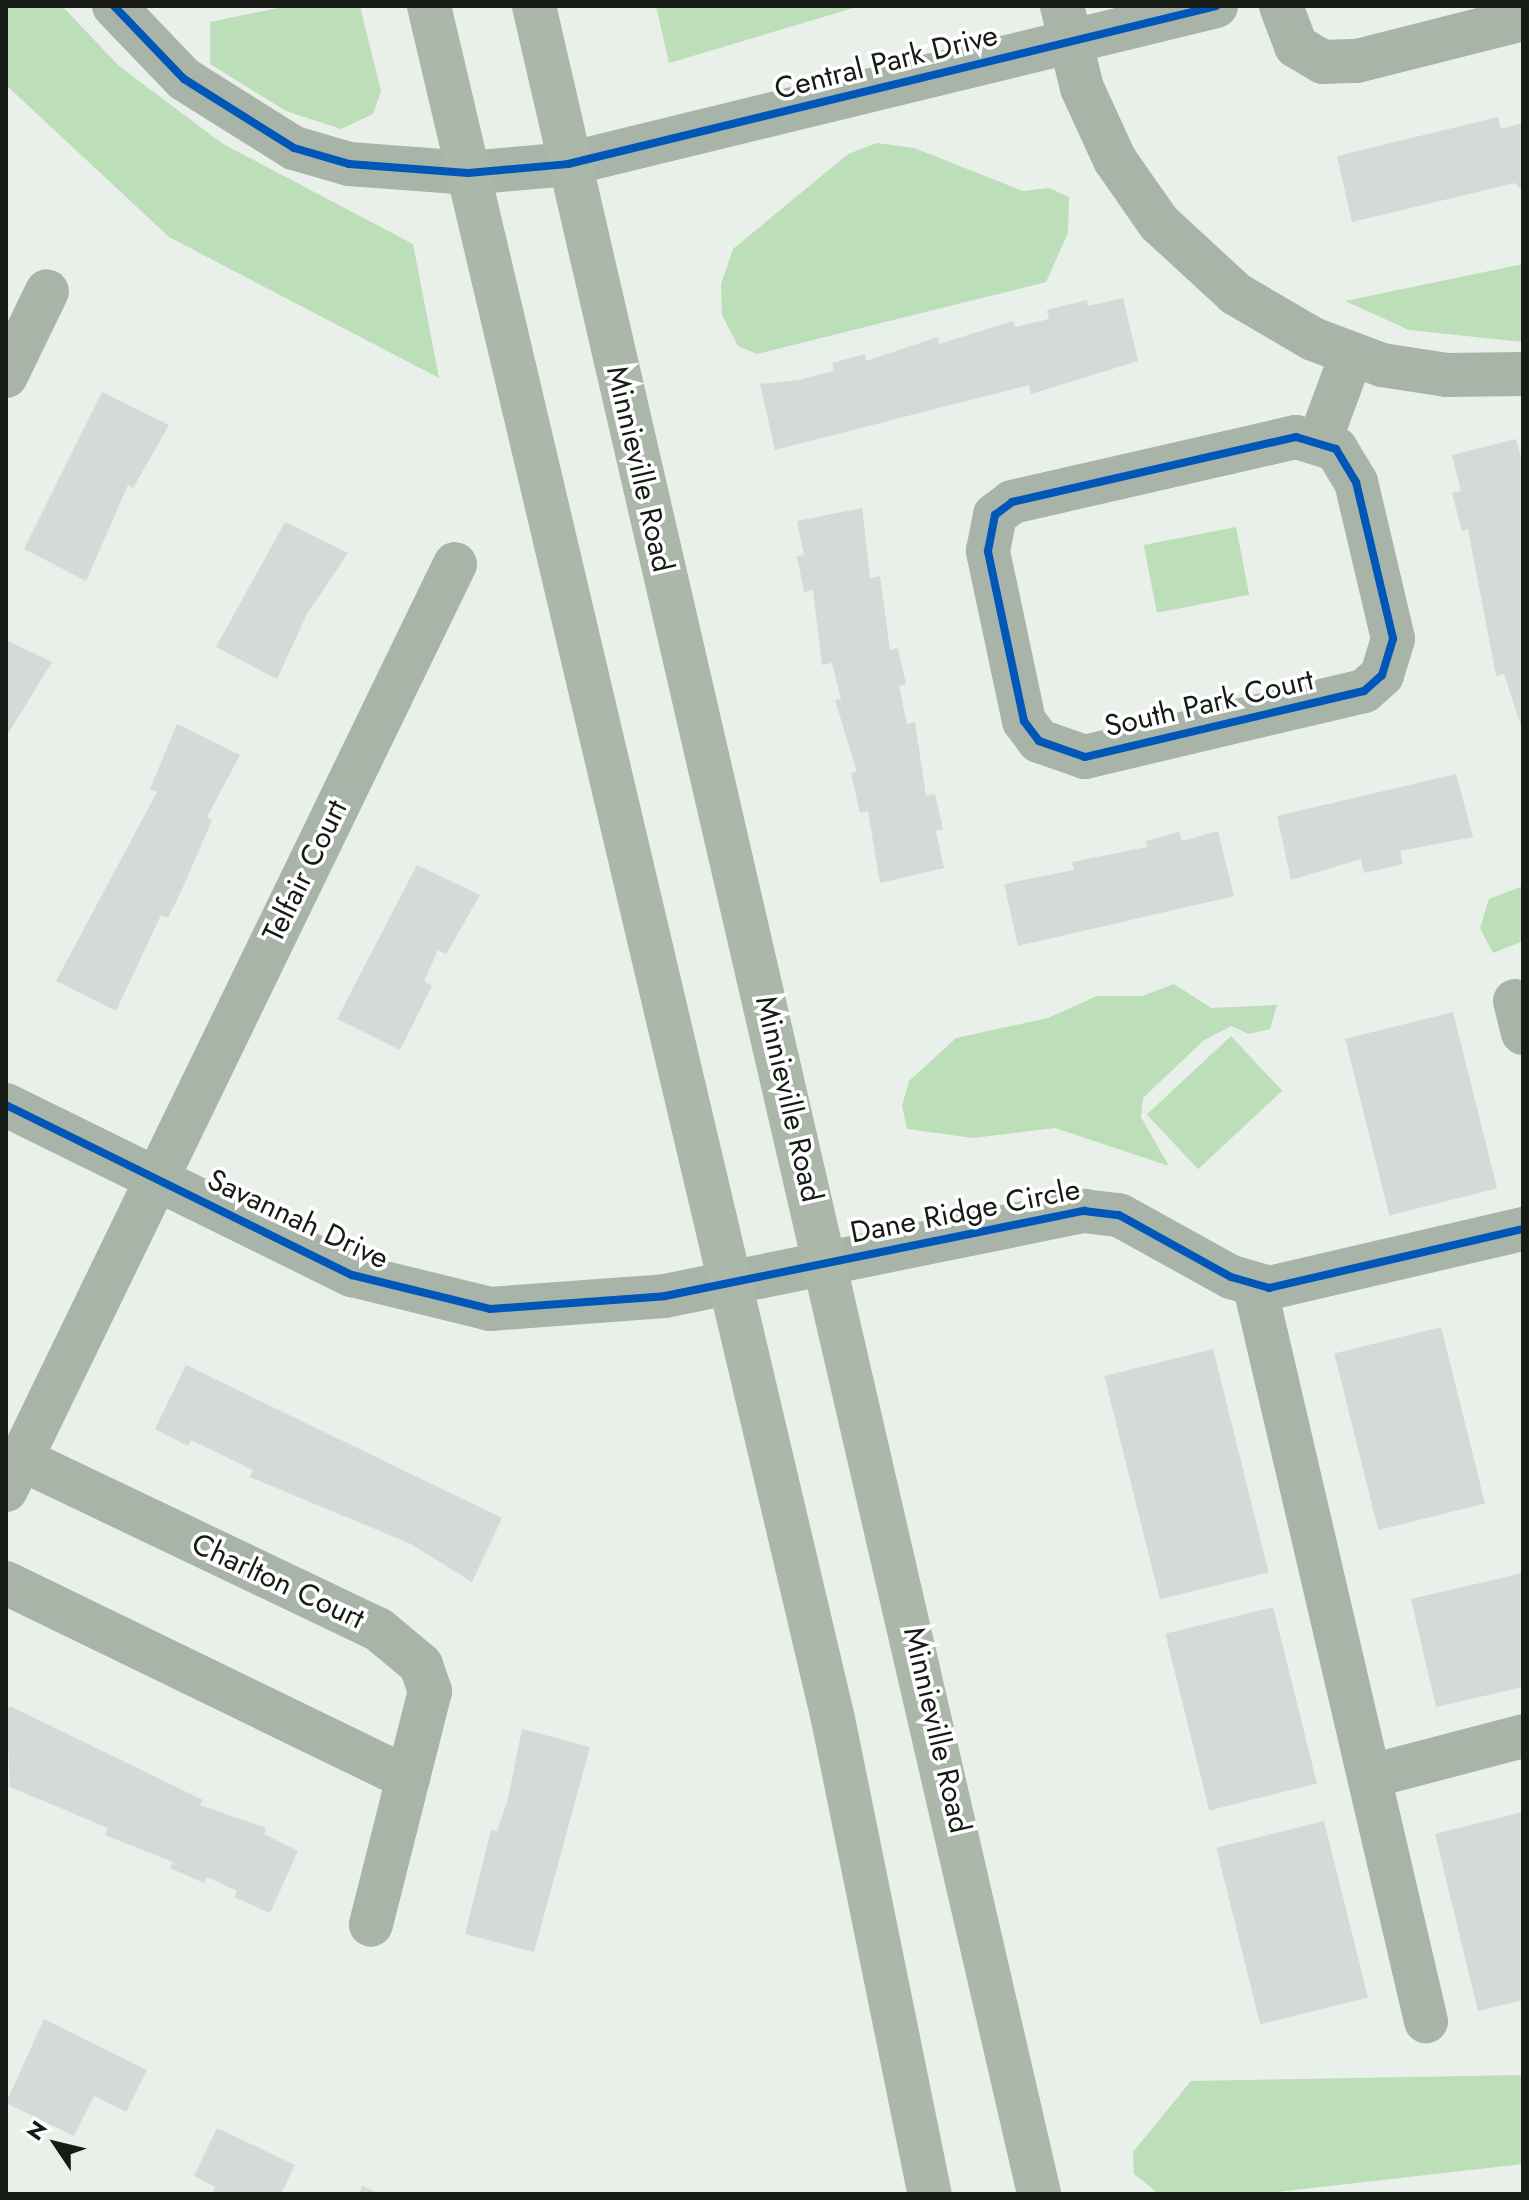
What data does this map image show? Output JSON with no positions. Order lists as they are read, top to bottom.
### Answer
{
  "streets": {
    "main road": ["Minnieville Road"],
    "street": [
      "Central Park Drive",
      "South Park Court",
      "Telfair Court",
      "Dane Ridge Circle",
      "Savannah Drive",
      "Charlton Court"
    ]
  },
  "crossings": [
    ["Central Park Drive", "Minnieville Road"],
    ["Minnieville Road", "Dane Ridge Circle"],
    ["Telfair Court", "Savannah Drive"],
    ["Telfair Court", "Charlton Court"],
    ["Dane Ridge Circle", "Savannah Drive"],
    ["Savannah Drive", "Charlton Court"]
  ],
  "north": "top left"
}
